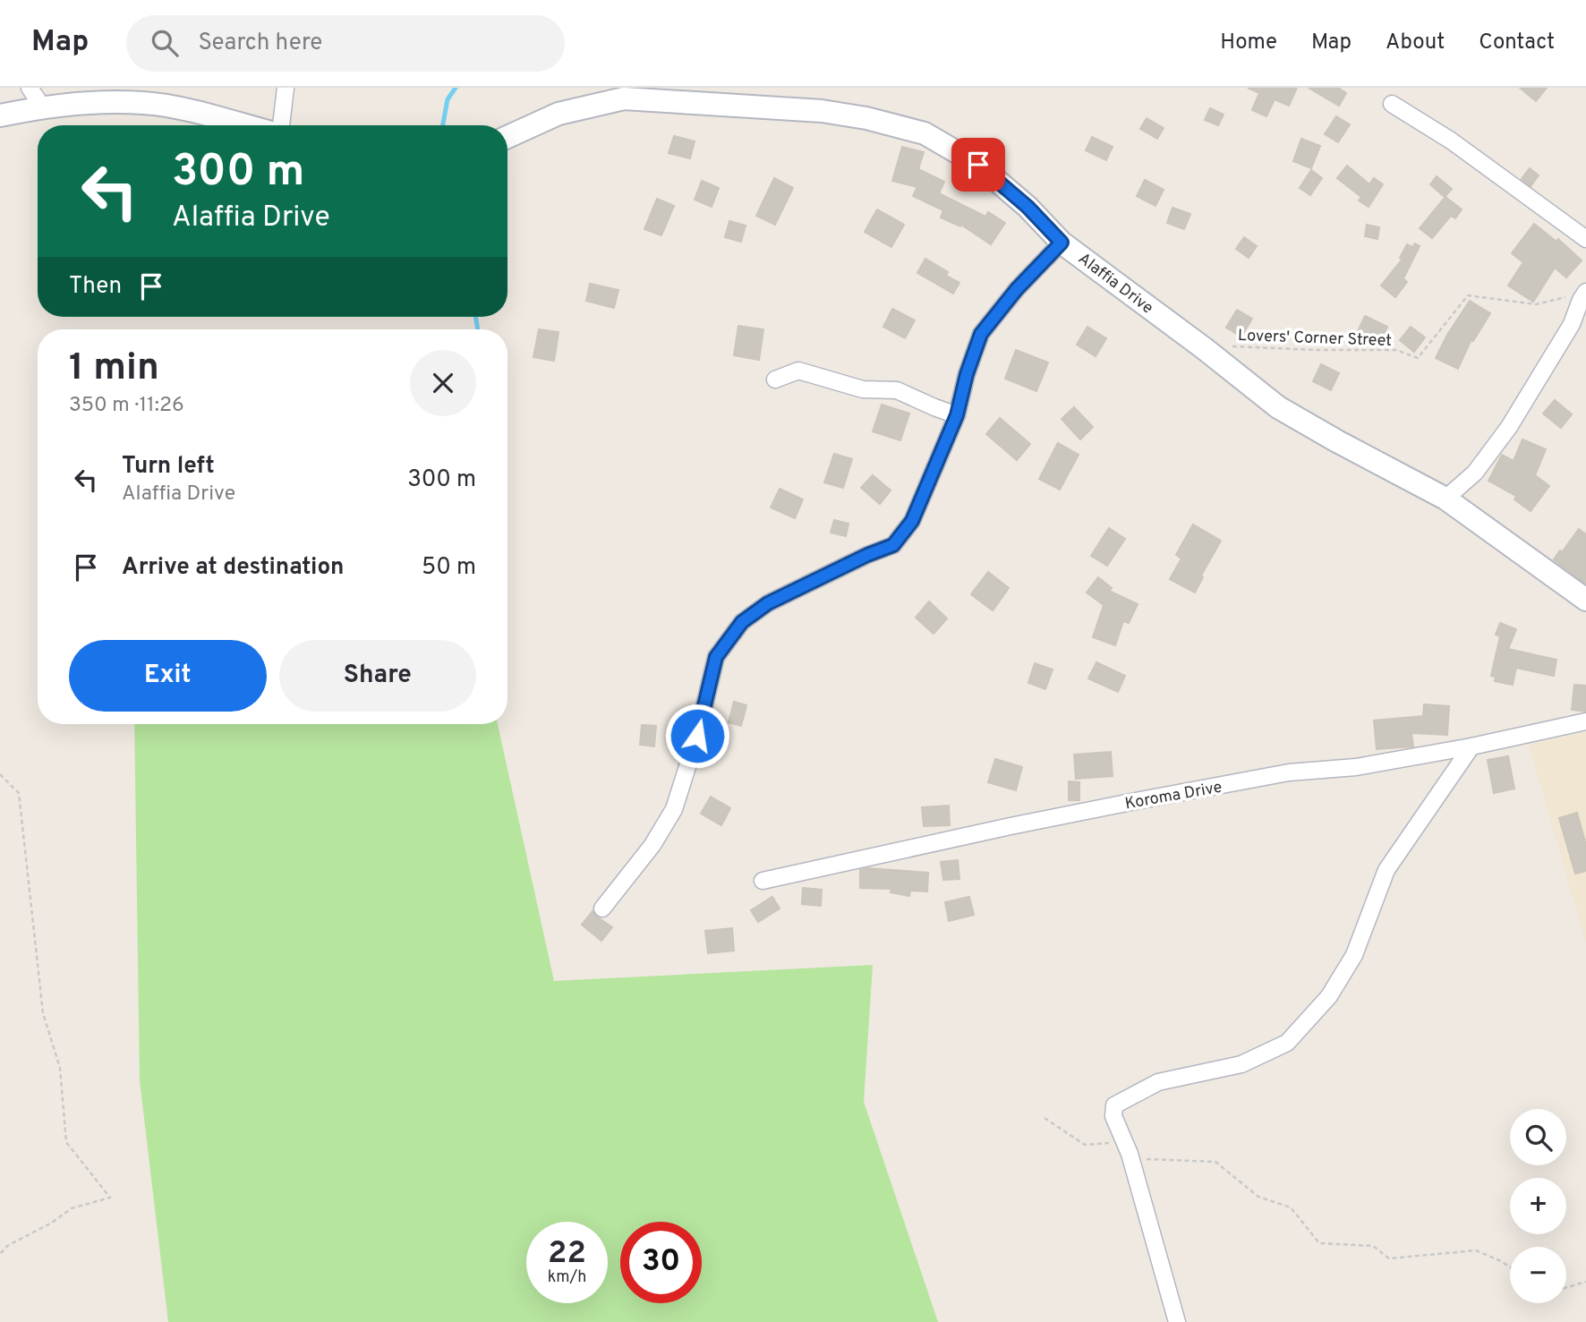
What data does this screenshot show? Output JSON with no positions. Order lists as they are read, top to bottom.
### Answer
{
  "streets": {
    "street": ["Alaffia Drive", "Koroma Drive"],
    "path": ["Lovers' Corner Street"]
  },
  "page": {
    "header": "Map",
    "search": "Search here",
    "nav": [
      "Home",
      "Map",
      "About",
      "Contact"
    ],
    "turn": ["300 m", "Alaffia Drive"],
    "then": "Then",
    "heading": ["1 min", "350 m · 11:26"],
    "list": [
      {
        "name": "Turn left",
        "note": "Alaffia Drive",
        "value": "300 m"
      },
      {
        "name": "Arrive at destination",
        "value": "50 m"
      }
    ],
    "buttons": ["Exit", "Share"],
    "map_buttons": ["+", "−"],
    "speed": "22 km/h",
    "limit": "30"
  }
}
